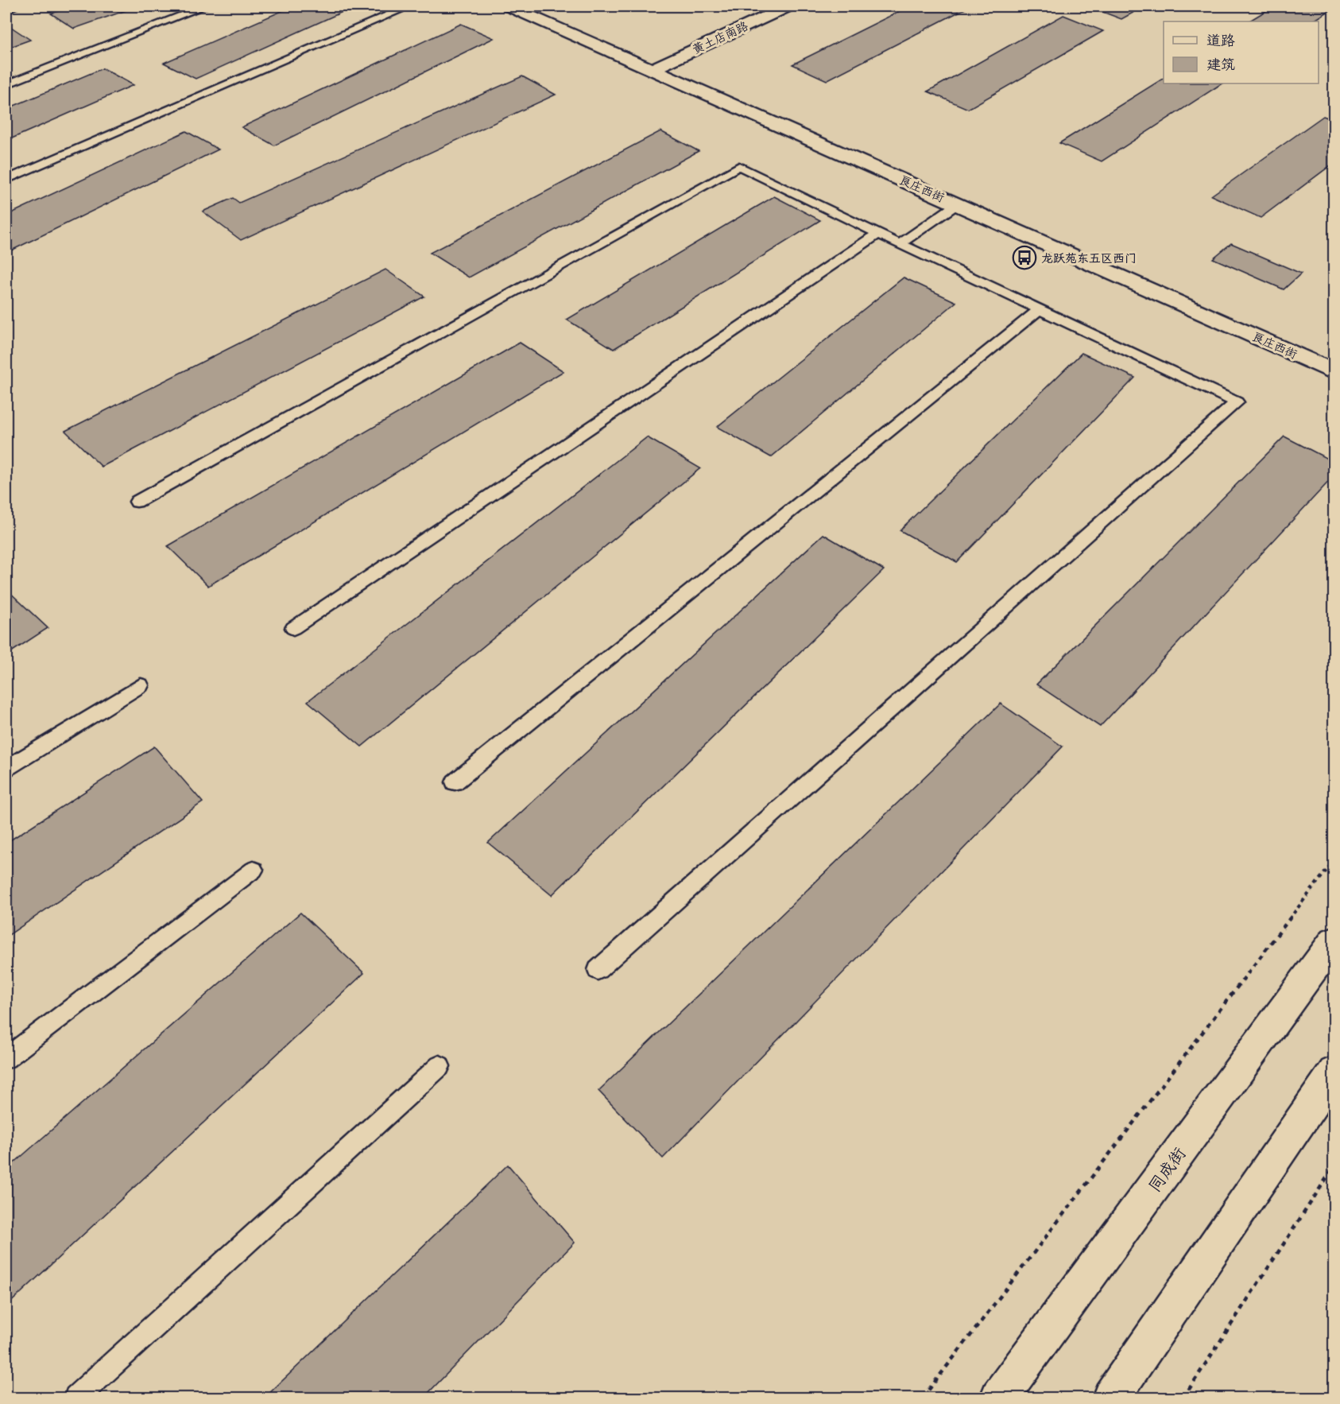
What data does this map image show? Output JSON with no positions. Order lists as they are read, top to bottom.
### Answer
{
  "streets": {
    "street": ["黄土店南路", "良庄西街", "同成街"]
  },
  "crossings": [
    ["黄土店南路", "良庄西街"]
  ],
  "places": {
    "bus stop": ["龙跃苑东五区西门"]
  },
  "legend": ["道路", "建筑"]
}
